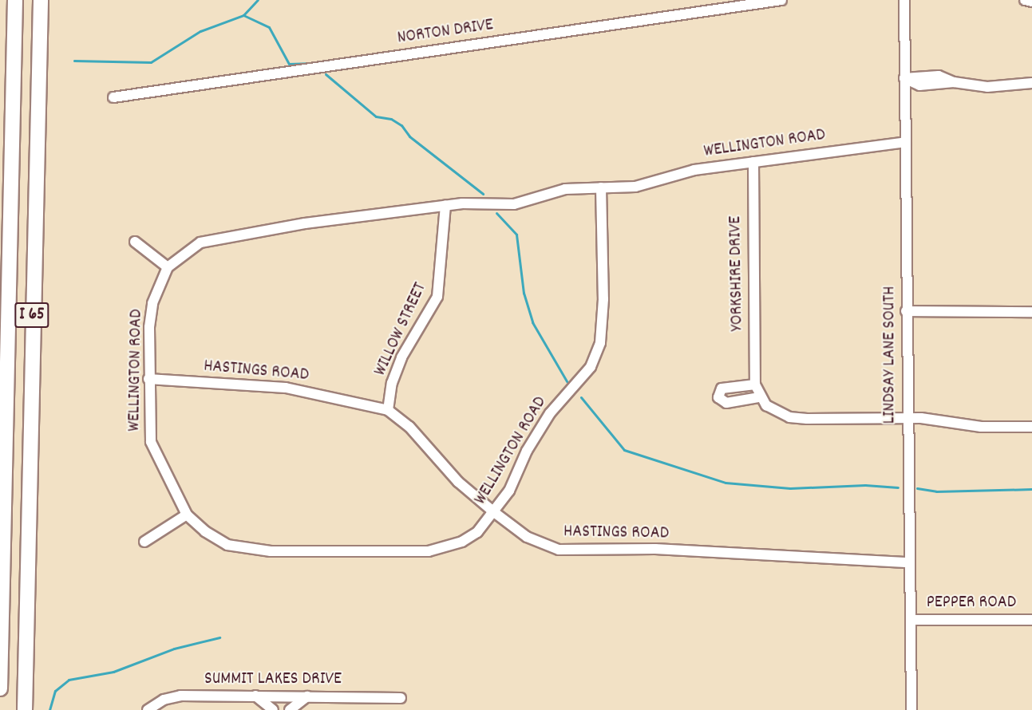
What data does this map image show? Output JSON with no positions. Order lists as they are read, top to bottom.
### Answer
{
  "streets": {
    "highway": ["I 65"],
    "street": [
      "NORTON DRIVE",
      "WELLINGTON ROAD",
      "YORKSHIRE DRIVE",
      "WILLOW STREET",
      "LINDSAY LANE SOUTH",
      "HASTINGS ROAD",
      "PEPPER ROAD",
      "SUMMIT LAKES DRIVE"
    ]
  },
  "crossings": [
    ["WELLINGTON ROAD", "YORKSHIRE DRIVE"],
    ["WELLINGTON ROAD", "WILLOW STREET"],
    ["WELLINGTON ROAD", "LINDSAY LANE SOUTH"],
    ["WELLINGTON ROAD", "HASTINGS ROAD"],
    ["WILLOW STREET", "HASTINGS ROAD"],
    ["LINDSAY LANE SOUTH", "HASTINGS ROAD"],
    ["LINDSAY LANE SOUTH", "PEPPER ROAD"]
  ]
}
